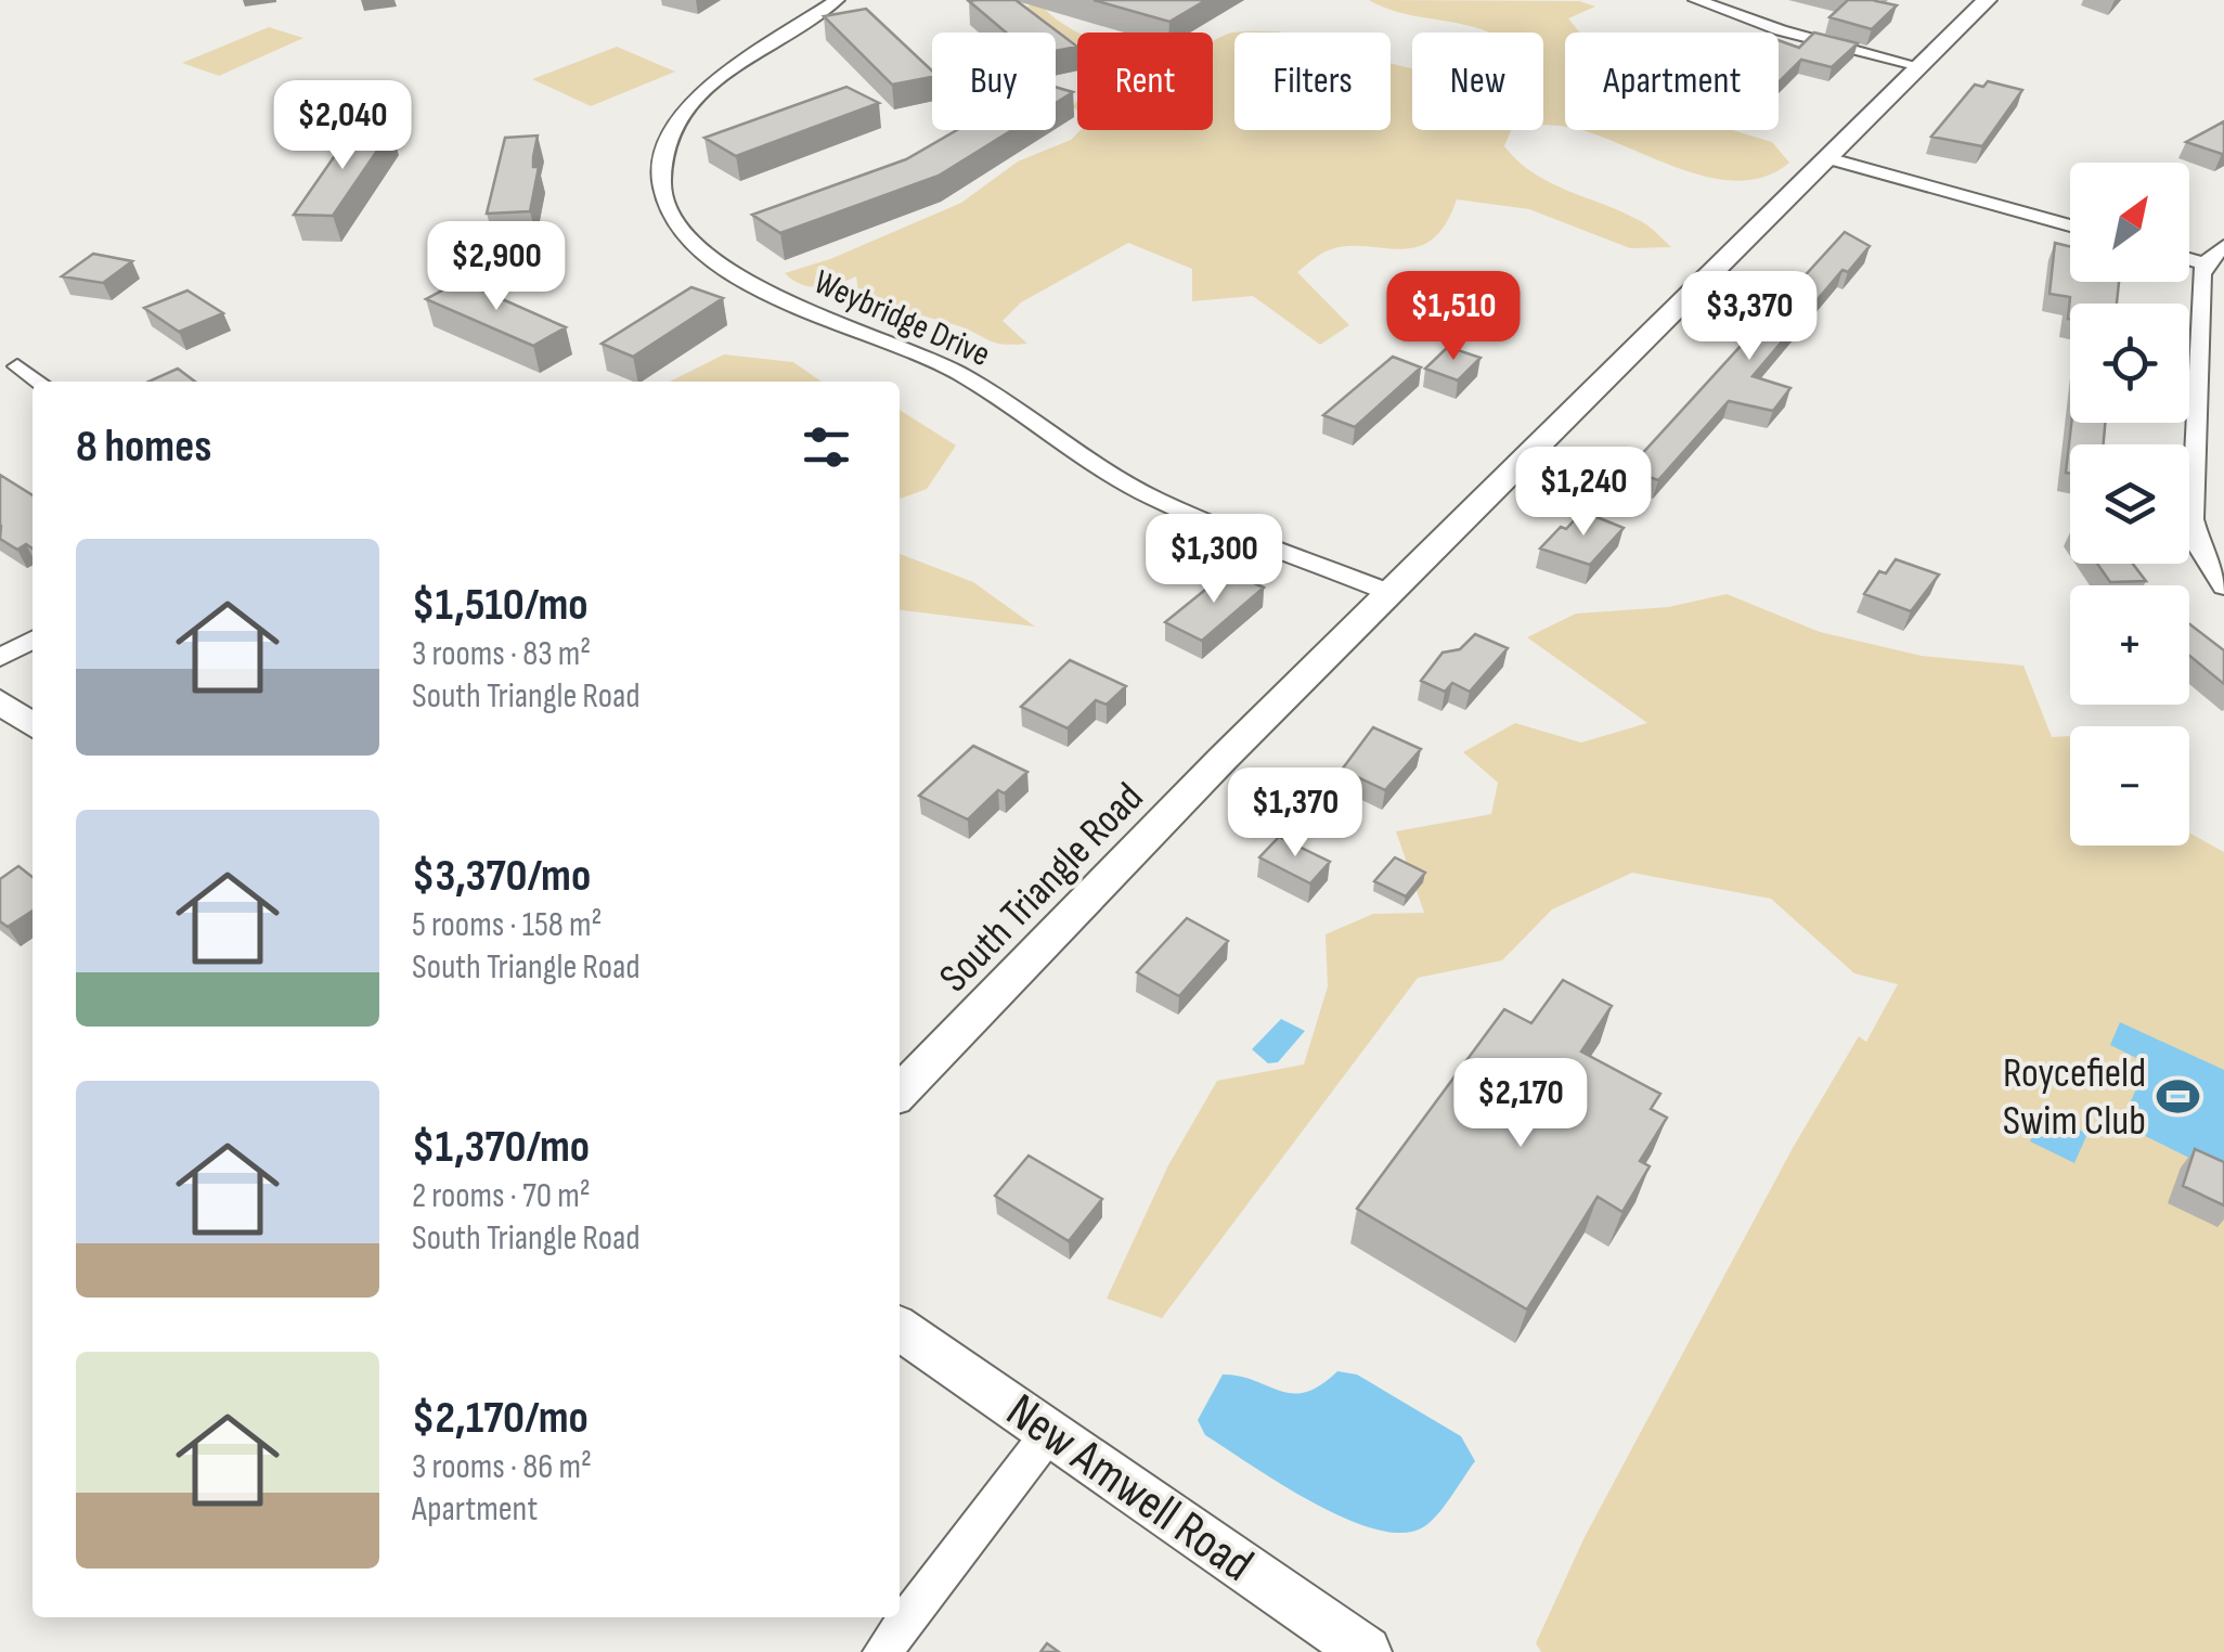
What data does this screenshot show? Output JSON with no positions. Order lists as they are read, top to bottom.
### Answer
{
  "streets": {
    "street": ["Weybridge Drive", "South Triangle Road", "New Amwell Road"]
  },
  "crossings": [
    ["Weybridge Drive", "South Triangle Road"]
  ],
  "places": {
    "sports": ["Roycefield Swim Club"]
  },
  "north": "top right",
  "page": {
    "chip": [
      "Buy",
      "Rent",
      "Filters",
      "New",
      "Apartment"
    ],
    "price": [
      "$2,040",
      "$2,900",
      "$1,510",
      "$3,370",
      "$1,240",
      "$1,300",
      "$1,370",
      "$2,170"
    ],
    "map_buttons": ["+", "−"],
    "heading": "8 homes",
    "list": [
      {
        "name": "$1,510/mo",
        "note": "3 rooms · 83 m² · South Triangle Road"
      },
      {
        "name": "$3,370/mo",
        "note": "5 rooms · 158 m² · South Triangle Road"
      },
      {
        "name": "$1,370/mo",
        "note": "2 rooms · 70 m² · South Triangle Road"
      },
      {
        "name": "$2,170/mo",
        "note": "3 rooms · 86 m² · Apartment"
      }
    ]
  }
}
